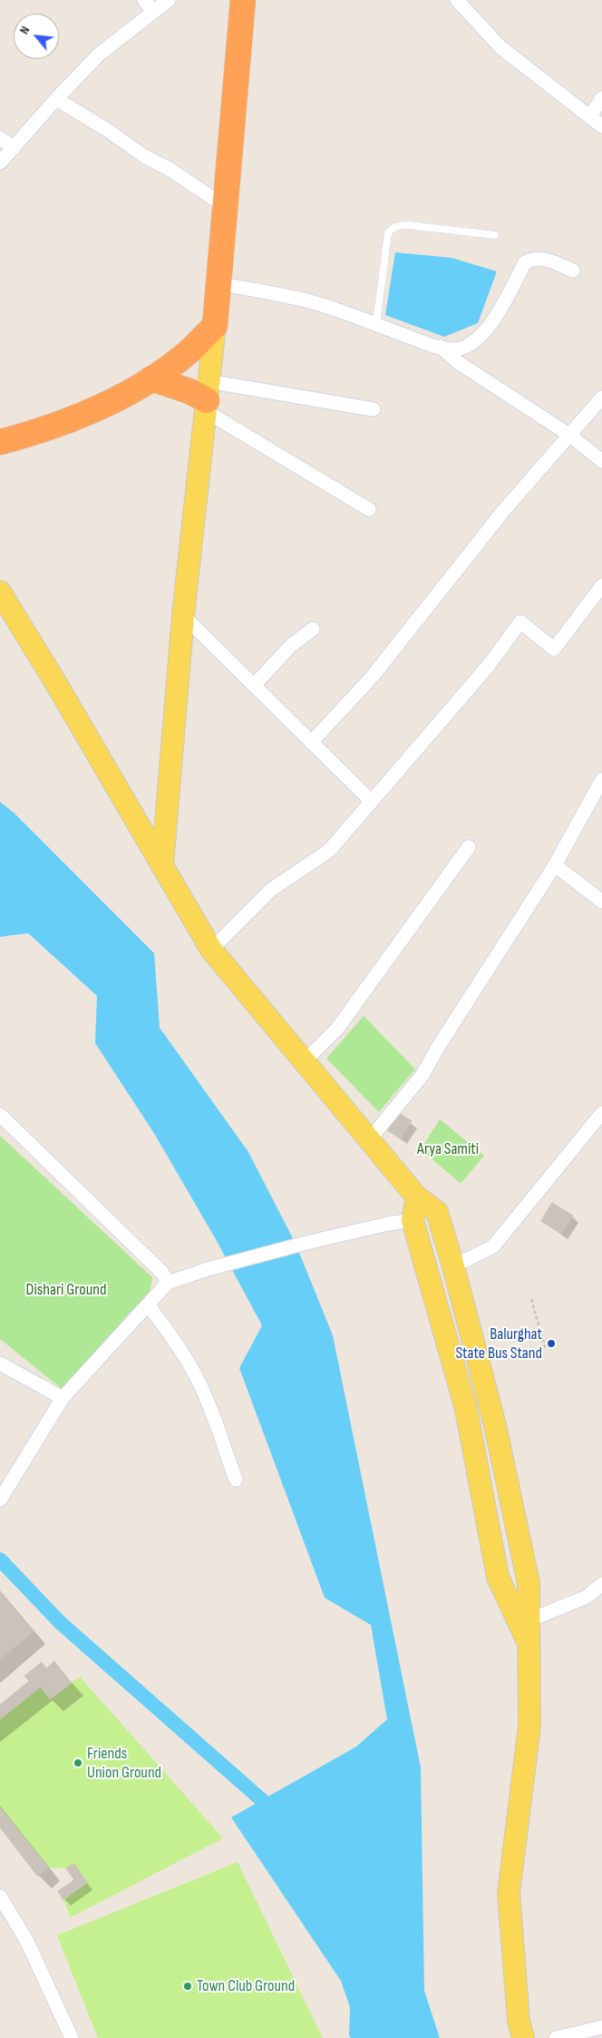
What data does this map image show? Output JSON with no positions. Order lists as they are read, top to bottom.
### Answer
{
  "parks": ["Arya Samiti", "Dishari Ground"],
  "places": ["Balurghat State Bus Stand", "Friends Union Ground", "Town Club Ground"],
  "north": "top left"
}
